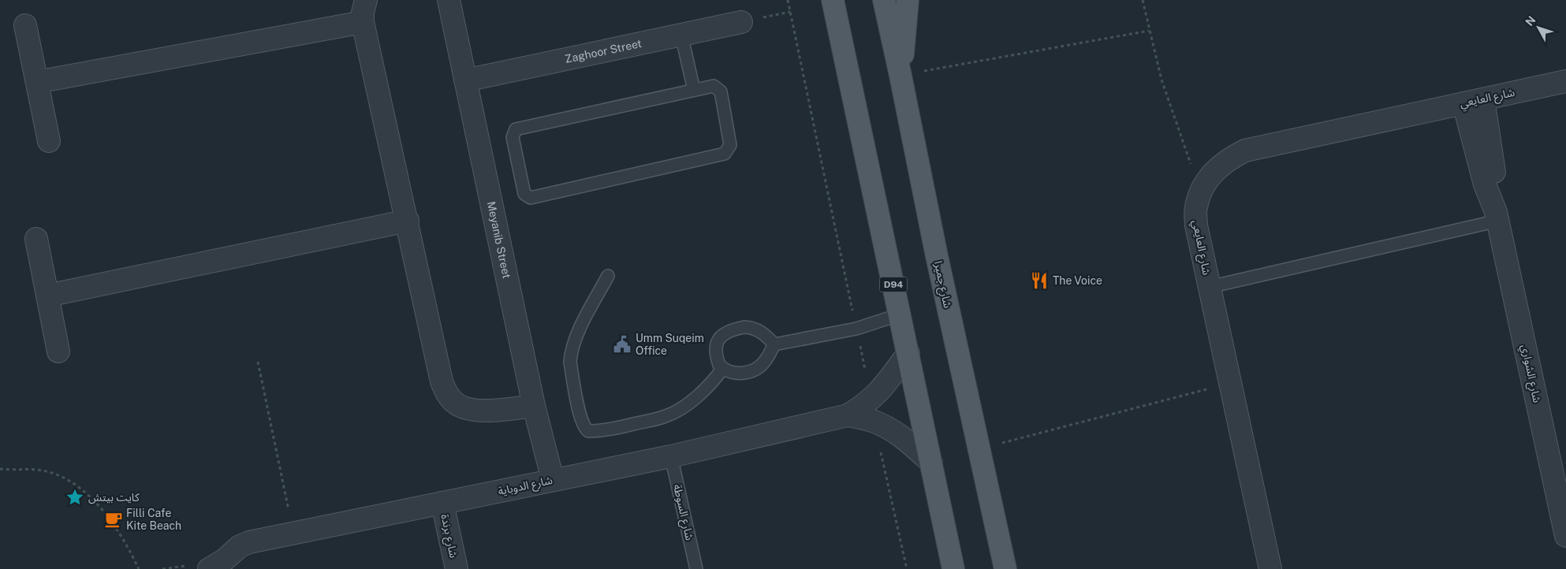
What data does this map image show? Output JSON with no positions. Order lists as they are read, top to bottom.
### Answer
{
  "streets": {
    "main road": ["D94", "شارع جميرا"],
    "street": [
      "Zaghoor Street",
      "شارع العايعي",
      "Meyanib Street",
      "شارع الشواري",
      "شارع الدوباية",
      "شارع برندة"
    ],
    "lane": ["شارع السوطة"]
  },
  "crossings": [
    ["Zaghoor Street", "Meyanib Street"],
    ["شارع العايعي", "شارع الشواري"],
    ["Meyanib Street", "شارع الدوباية"],
    ["D94", "شارع الدوباية"],
    ["شارع الدوباية", "شارع السوطة"],
    ["شارع الدوباية", "شارع برندة"]
  ],
  "places": {
    "restaurant": ["The Voice"],
    "public building": ["Umm Suqeim Office"],
    "place": ["كايت بيتش"],
    "cafe": ["Filli Cafe Kite Beach"]
  },
  "north": "top left"
}
